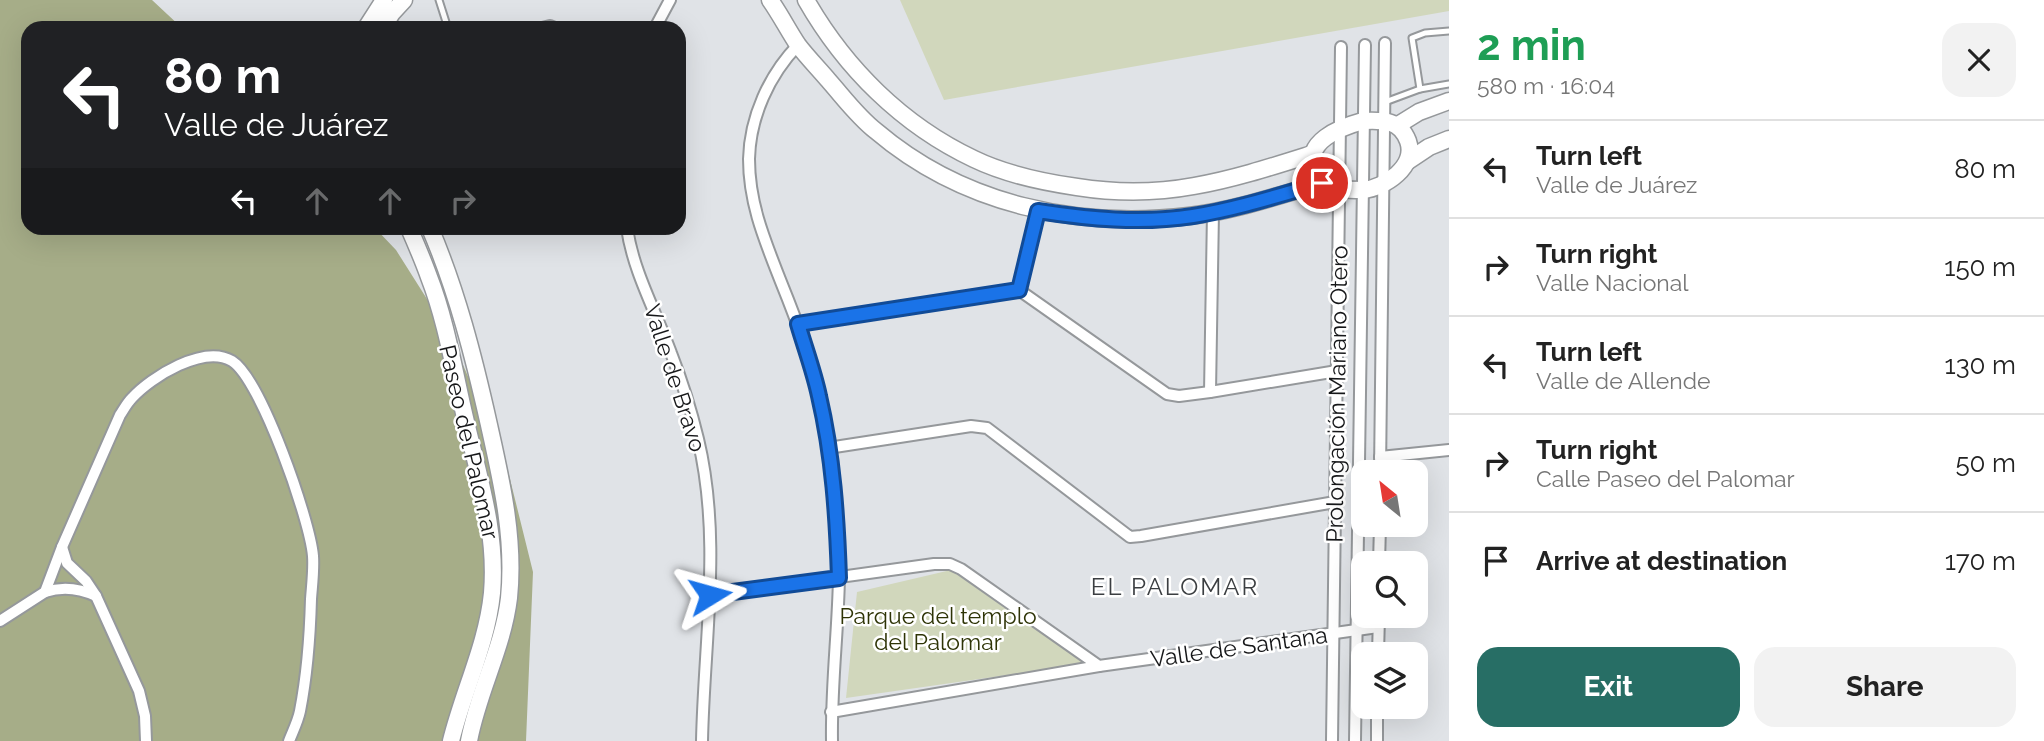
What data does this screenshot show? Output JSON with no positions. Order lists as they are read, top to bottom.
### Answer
{
  "streets": {
    "street": [
      "Valle de Bravo",
      "Prolongación Mariano Otero",
      "Paseo del Palomar",
      "Valle de Santana"
    ]
  },
  "crossings": [
    ["Prolongación Mariano Otero", "Valle de Santana"]
  ],
  "districts": ["EL PALOMAR"],
  "parks": ["Parque del templo del Palomar"],
  "north": "top left",
  "page": {
    "heading": ["2 min", "580 m · 16:04"],
    "turn": ["80 m", "Valle de Juárez"],
    "list": [
      {
        "name": "Turn left",
        "note": "Valle de Juárez",
        "value": "80 m"
      },
      {
        "name": "Turn right",
        "note": "Valle Nacional",
        "value": "150 m"
      },
      {
        "name": "Turn left",
        "note": "Valle de Allende",
        "value": "130 m"
      },
      {
        "name": "Turn right",
        "note": "Calle Paseo del Palomar",
        "value": "50 m"
      },
      {
        "name": "Arrive at destination",
        "value": "170 m"
      }
    ],
    "buttons": ["Exit", "Share"]
  }
}
